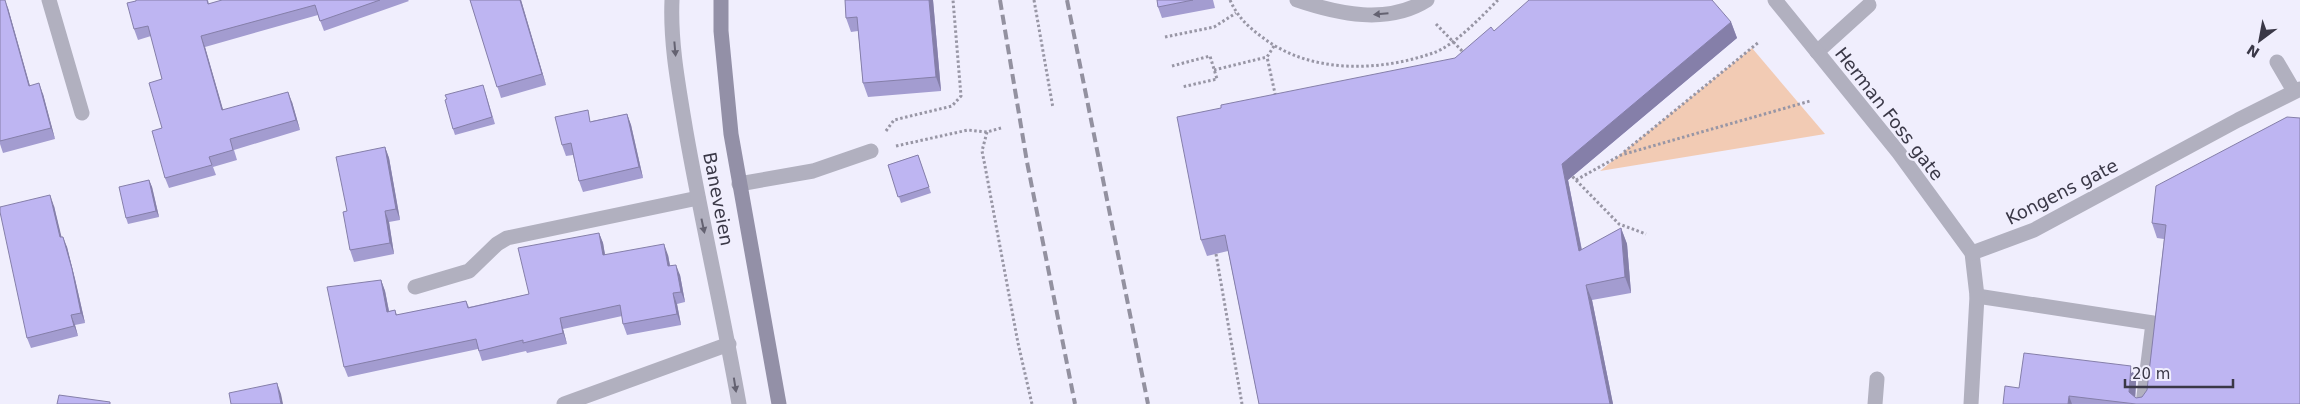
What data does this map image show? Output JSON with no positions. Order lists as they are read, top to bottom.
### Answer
{
  "streets": {
    "main road": ["Baneveien"],
    "street": ["Herman Foss gate", "Kongens gate"]
  },
  "crossings": [
    ["Herman Foss gate", "Kongens gate"]
  ],
  "one_way": ["Baneveien"],
  "scale_bar": "20 m",
  "north": "bottom left"
}
